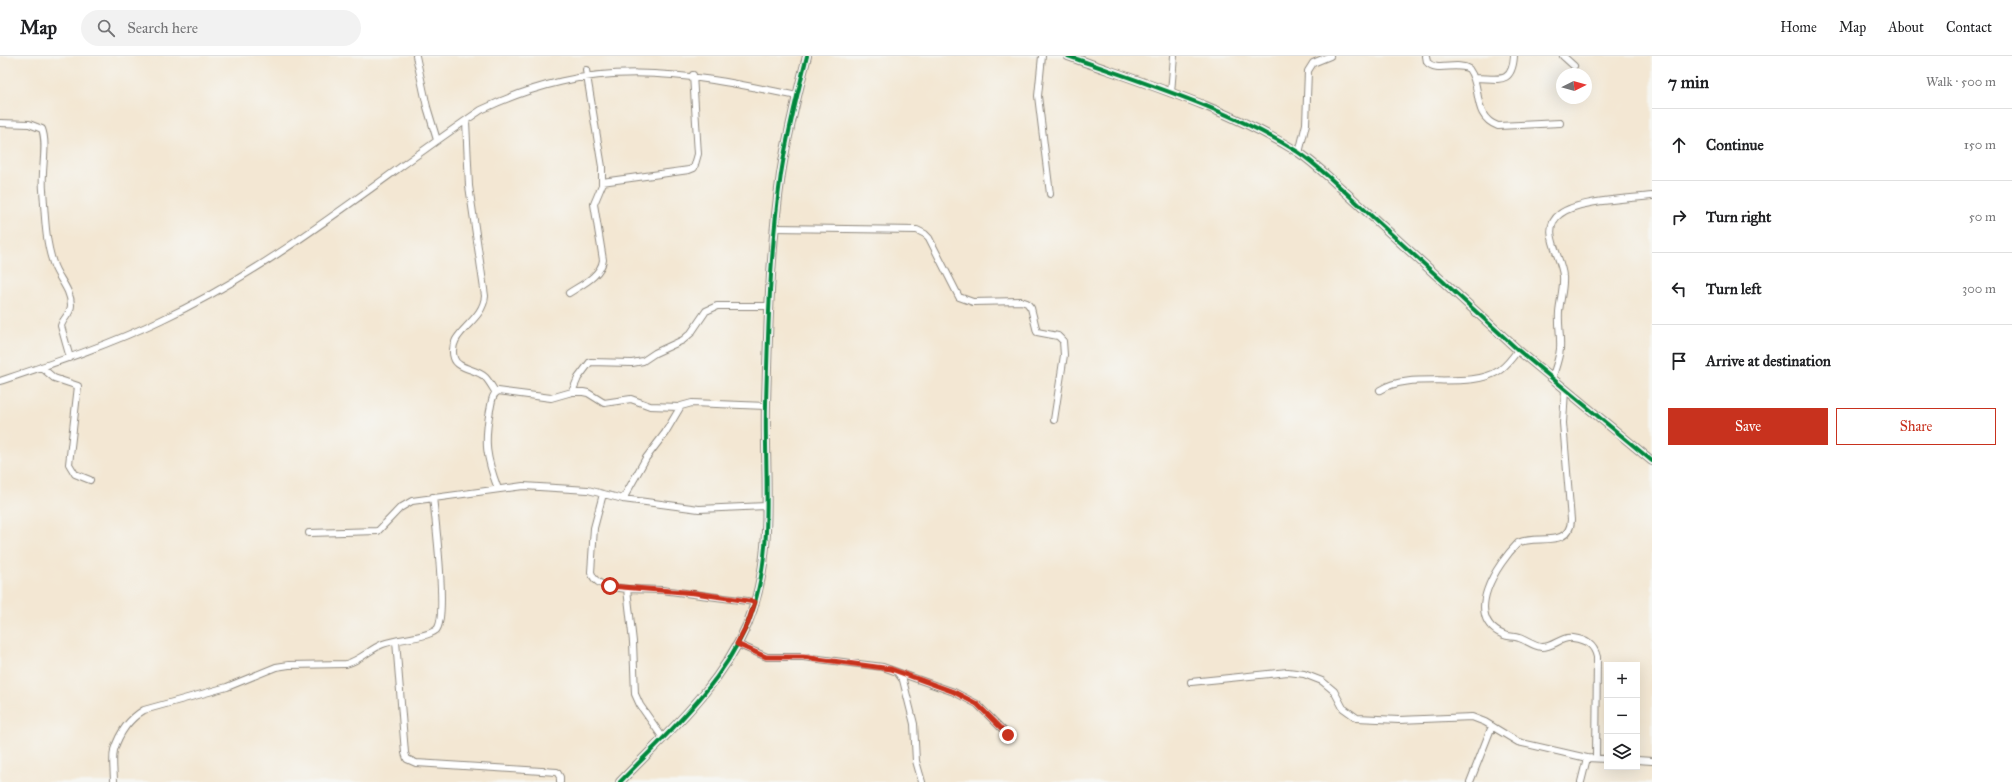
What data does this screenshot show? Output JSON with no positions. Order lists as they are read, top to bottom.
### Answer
{
  "north": "right",
  "page": {
    "header": "Map",
    "search": "Search here",
    "nav": [
      "Home",
      "Map",
      "About",
      "Contact"
    ],
    "heading": ["7 min", "Walk · 500 m"],
    "list": [
      ["Continue", "150 m"],
      ["Turn right", "50 m"],
      ["Turn left", "300 m"],
      "Arrive at destination"
    ],
    "buttons": ["Save", "Share"],
    "map_buttons": ["+", "−"]
  }
}
